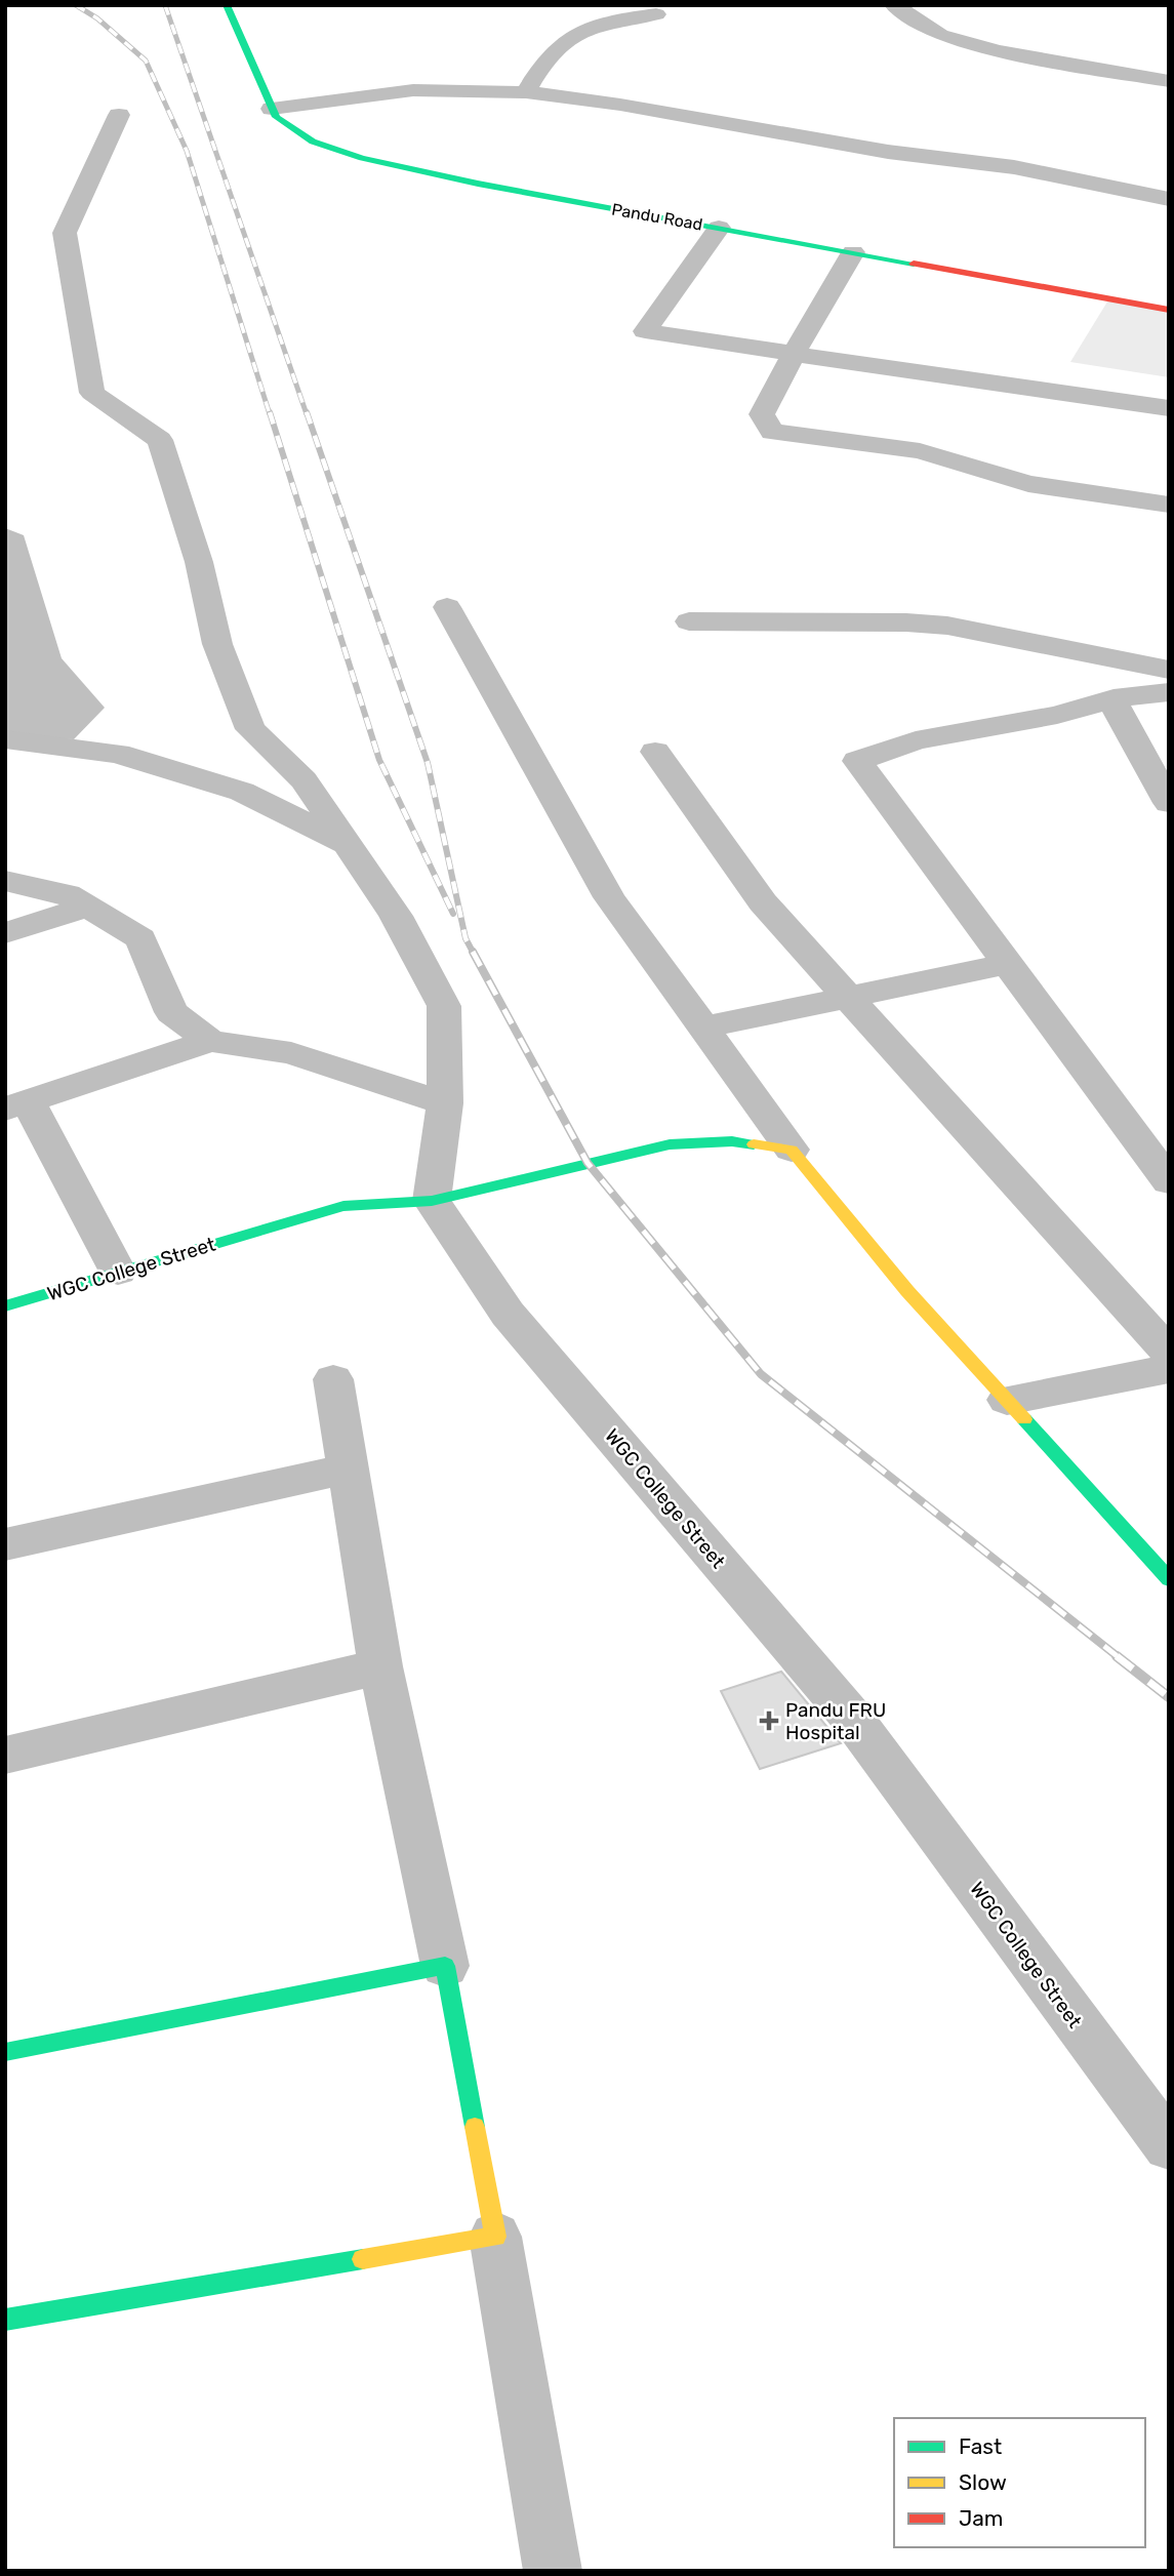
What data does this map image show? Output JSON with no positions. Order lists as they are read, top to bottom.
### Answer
{
  "streets": {
    "street": ["Pandu Road", "WGC College Street"]
  },
  "places": {
    "health": ["Pandu FRU Hospital"]
  },
  "legend": ["Fast", "Slow", "Jam"]
}
